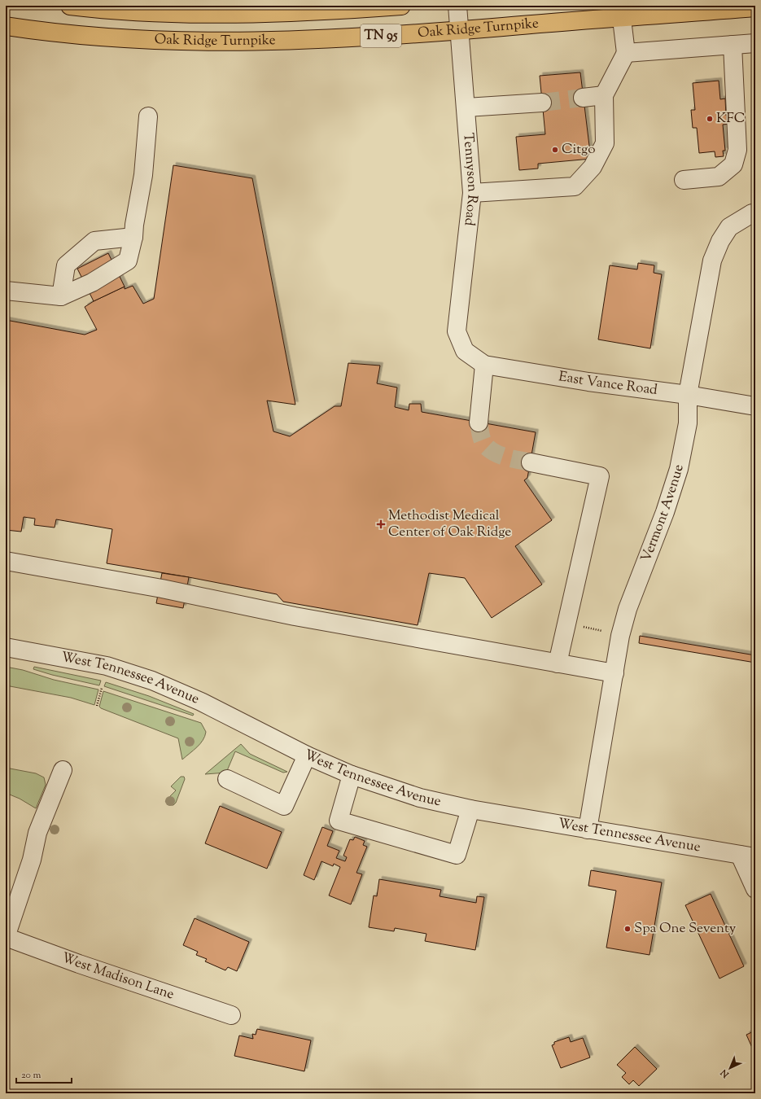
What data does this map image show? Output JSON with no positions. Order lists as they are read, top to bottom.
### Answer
{
  "streets": {
    "highway": ["Oak Ridge Turnpike", "TN 95"],
    "street": [
      "Tennyson Road",
      "East Vance Road",
      "Vermont Avenue",
      "West Tennessee Avenue",
      "West Madison Lane"
    ]
  },
  "crossings": [
    ["Oak Ridge Turnpike", "Tennyson Road"],
    ["Tennyson Road", "East Vance Road"],
    ["East Vance Road", "Vermont Avenue"],
    ["Vermont Avenue", "West Tennessee Avenue"]
  ],
  "places": {
    "other": ["KFC", "Citgo", "Spa One Seventy"],
    "health": ["Methodist Medical Center of Oak Ridge"]
  },
  "scale_bar": "20 m",
  "north": "bottom left"
}
